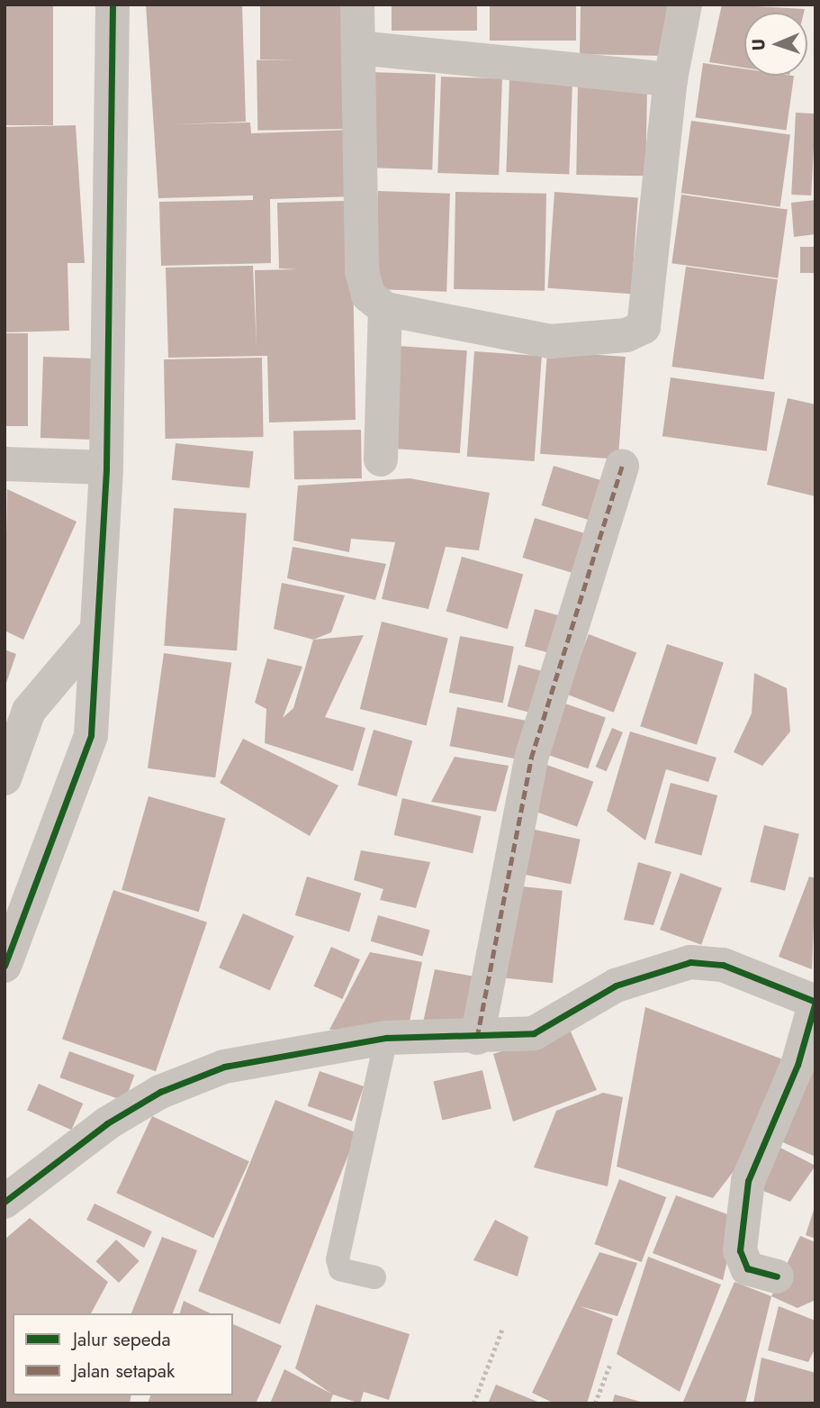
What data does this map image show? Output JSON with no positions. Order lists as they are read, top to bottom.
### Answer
{
  "legend": ["Jalur sepeda", "Jalan setapak"],
  "north": "left"
}
